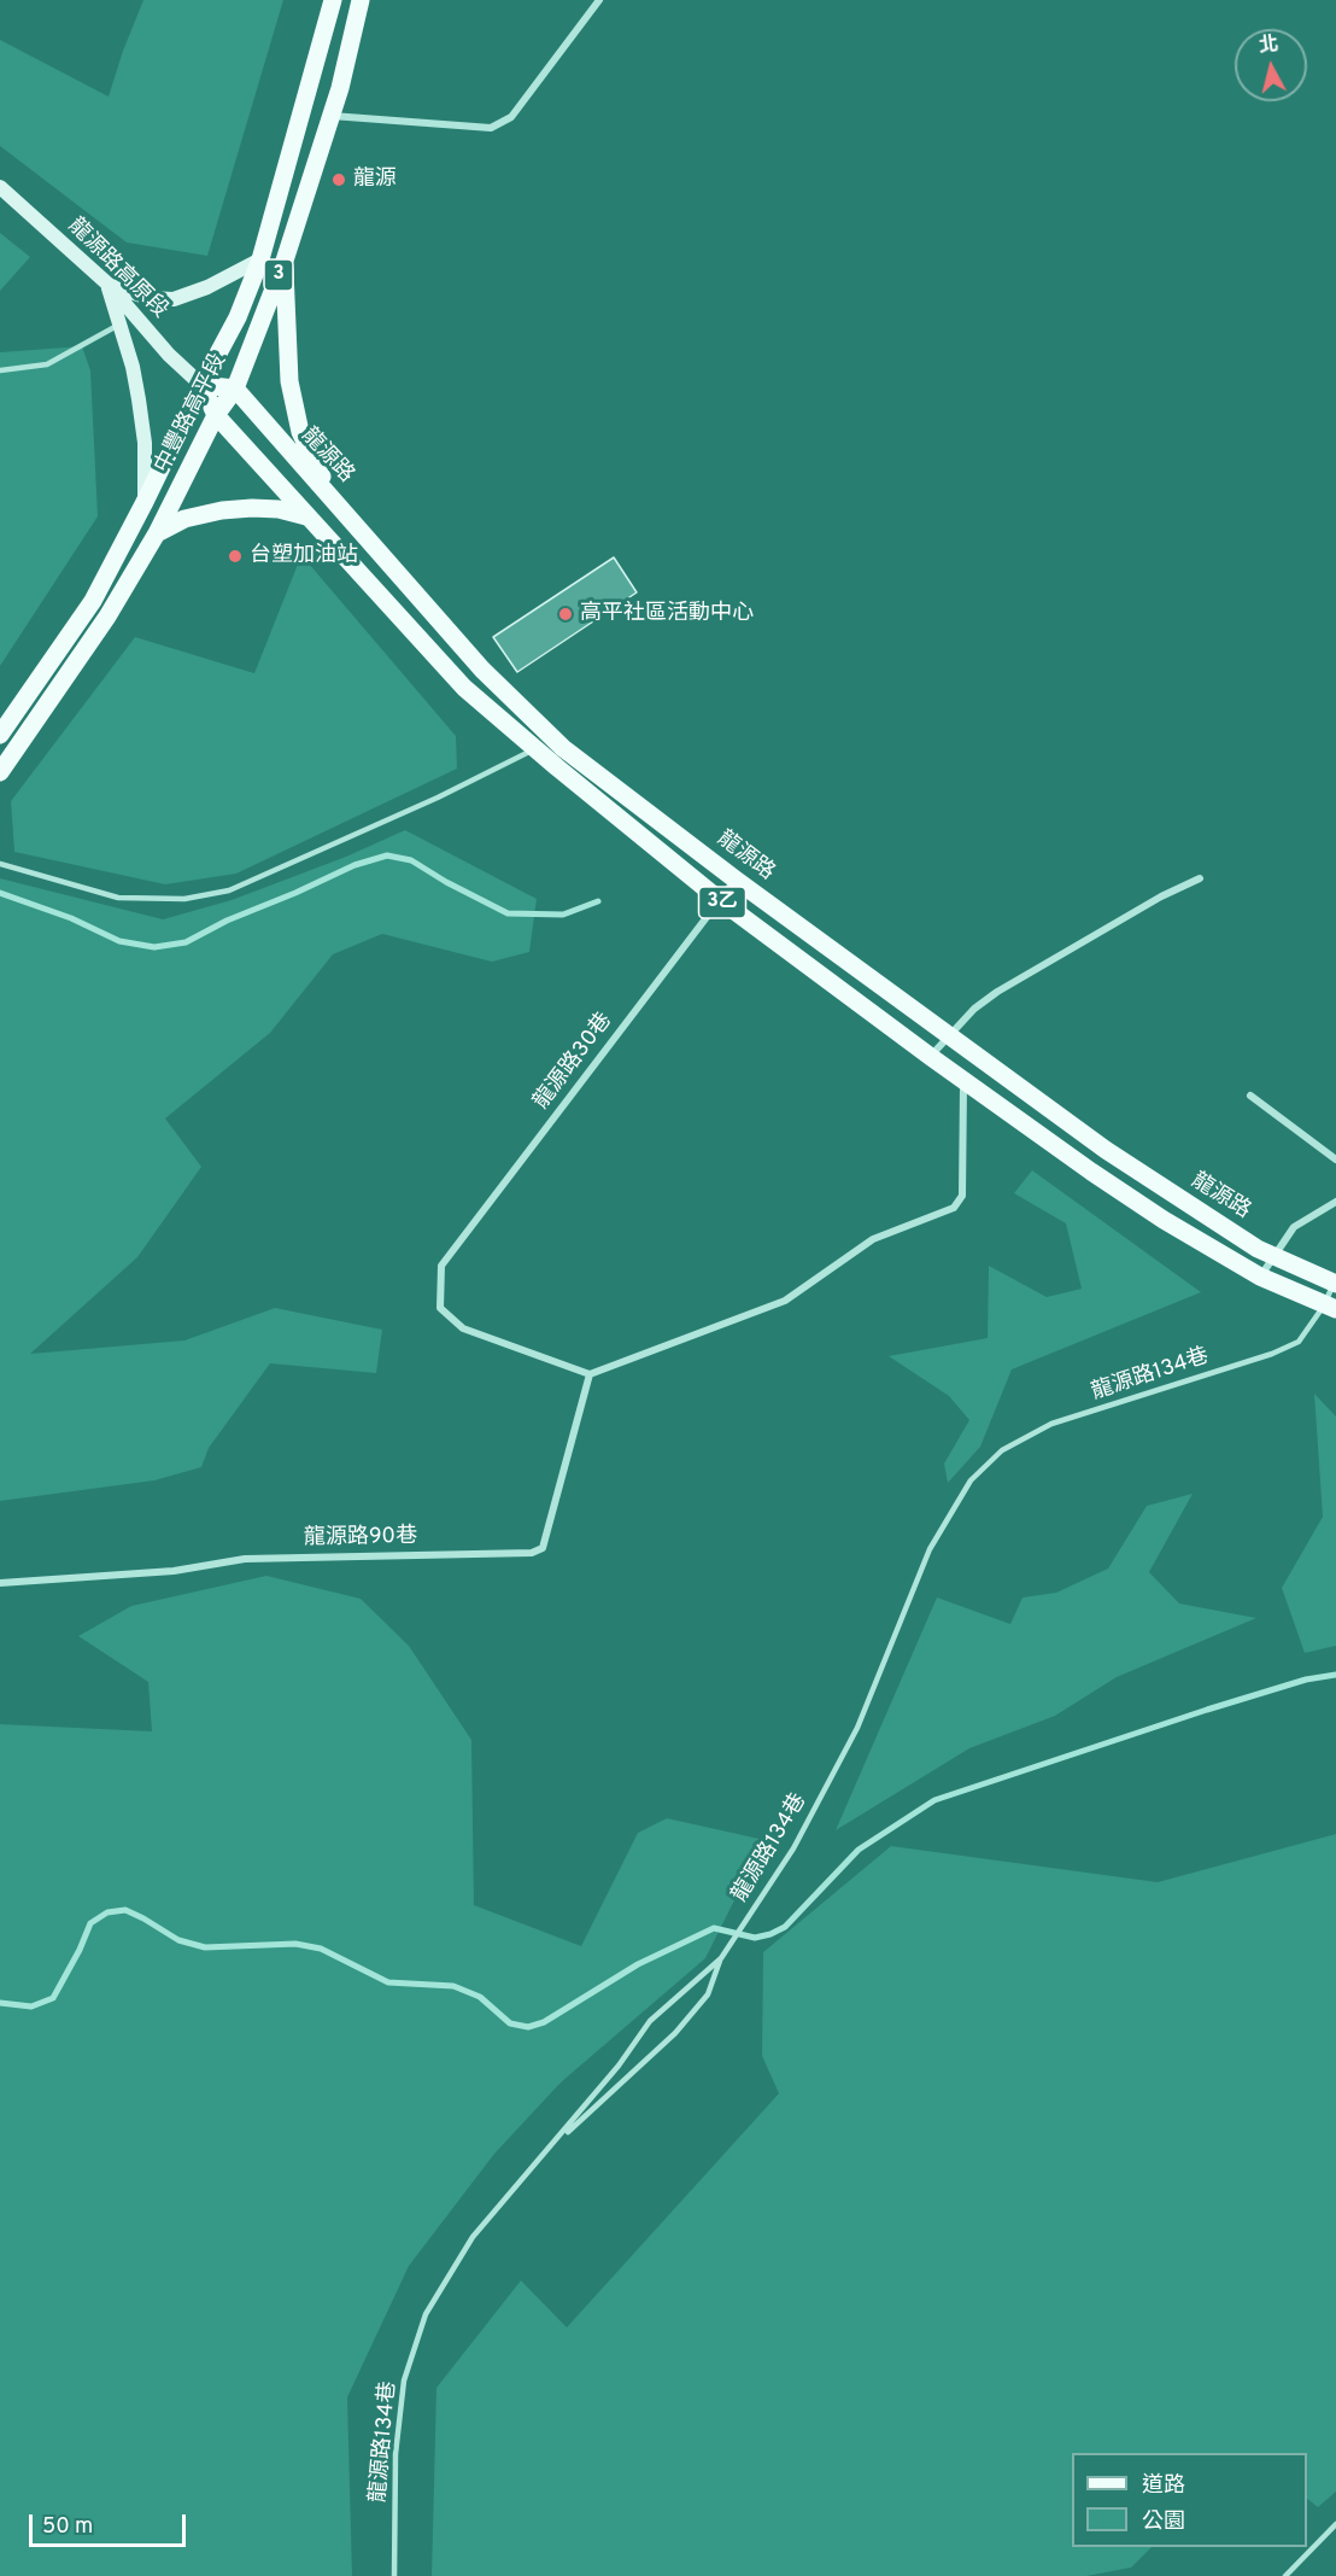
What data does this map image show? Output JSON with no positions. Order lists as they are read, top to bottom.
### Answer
{
  "streets": {
    "main road": [
      "3",
      "中豐路高平段",
      "龍源路",
      "3乙"
    ],
    "street": ["龍源路高原段", "龍源路30巷", "龍源路90巷"],
    "lane": ["龍源路134巷"]
  },
  "crossings": [
    ["龍源路高原段", "中豐路高平段"],
    ["龍源路高原段", "3乙"],
    ["中豐路高平段", "龍源路"],
    ["中豐路高平段", "3乙"],
    ["龍源路", "龍源路30巷"],
    ["龍源路", "龍源路134巷"],
    ["3乙", "龍源路30巷"],
    ["3乙", "龍源路134巷"],
    ["龍源路30巷", "龍源路90巷"]
  ],
  "places": ["龍源", "台塑加油站", "高平社區活動中心"],
  "legend": ["道路", "公園"],
  "scale_bar": "50 m",
  "north": "top"
}
